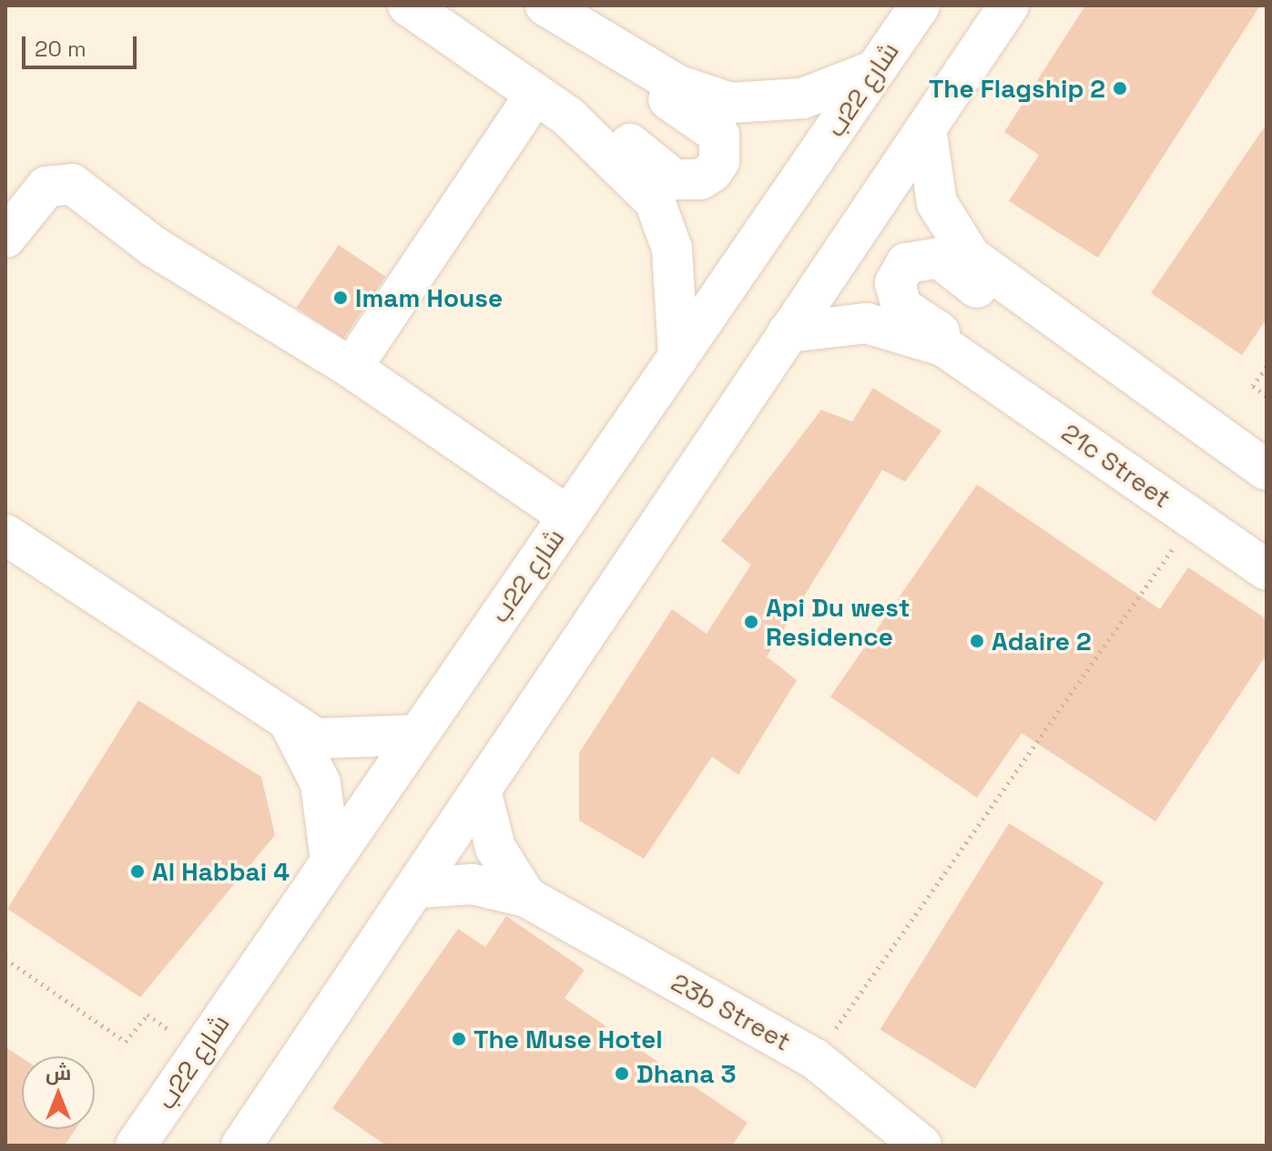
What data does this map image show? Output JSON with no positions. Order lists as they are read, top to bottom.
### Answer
{
  "streets": {
    "street": ["شارع 22ب", "21c Street", "23b Street"]
  },
  "places": [
    "The Flagship 2",
    "Imam House",
    "Api Du west Residence",
    "Adaire 2",
    "Al Habbai 4",
    "The Muse Hotel",
    "Dhana 3"
  ],
  "scale_bar": "20 m",
  "north": "top"
}
